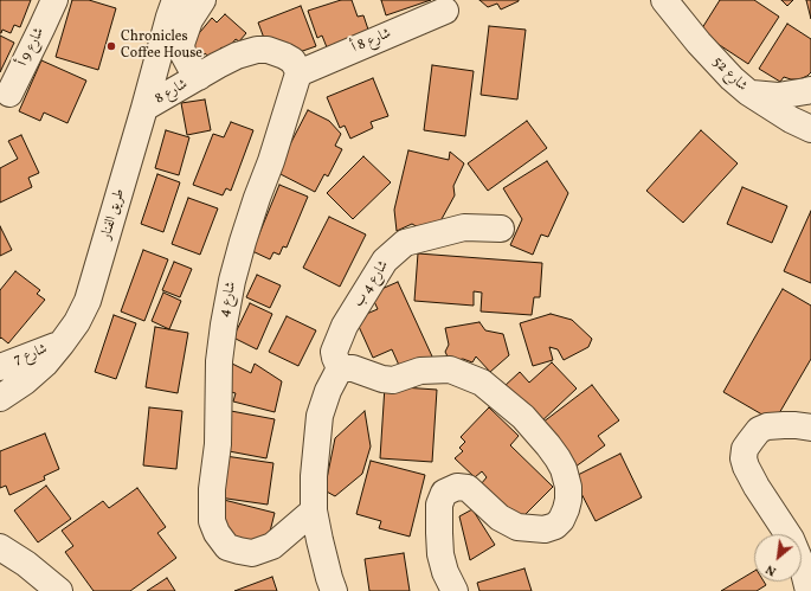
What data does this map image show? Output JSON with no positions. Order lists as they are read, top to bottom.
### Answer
{
  "streets": {
    "street": [
      "شارع 8 أ",
      "شارع 9 أ",
      "شارع 52",
      "شارع 8",
      "طريق الفنار",
      "شارع 4 ب",
      "شارع 4",
      "شارع 7"
    ]
  },
  "crossings": [
    ["شارع 8 أ", "شارع 4"],
    ["شارع 8", "طريق الفنار"],
    ["طريق الفنار", "شارع 7"]
  ],
  "places": ["Chronicles Coffee House"],
  "north": "bottom left"
}
